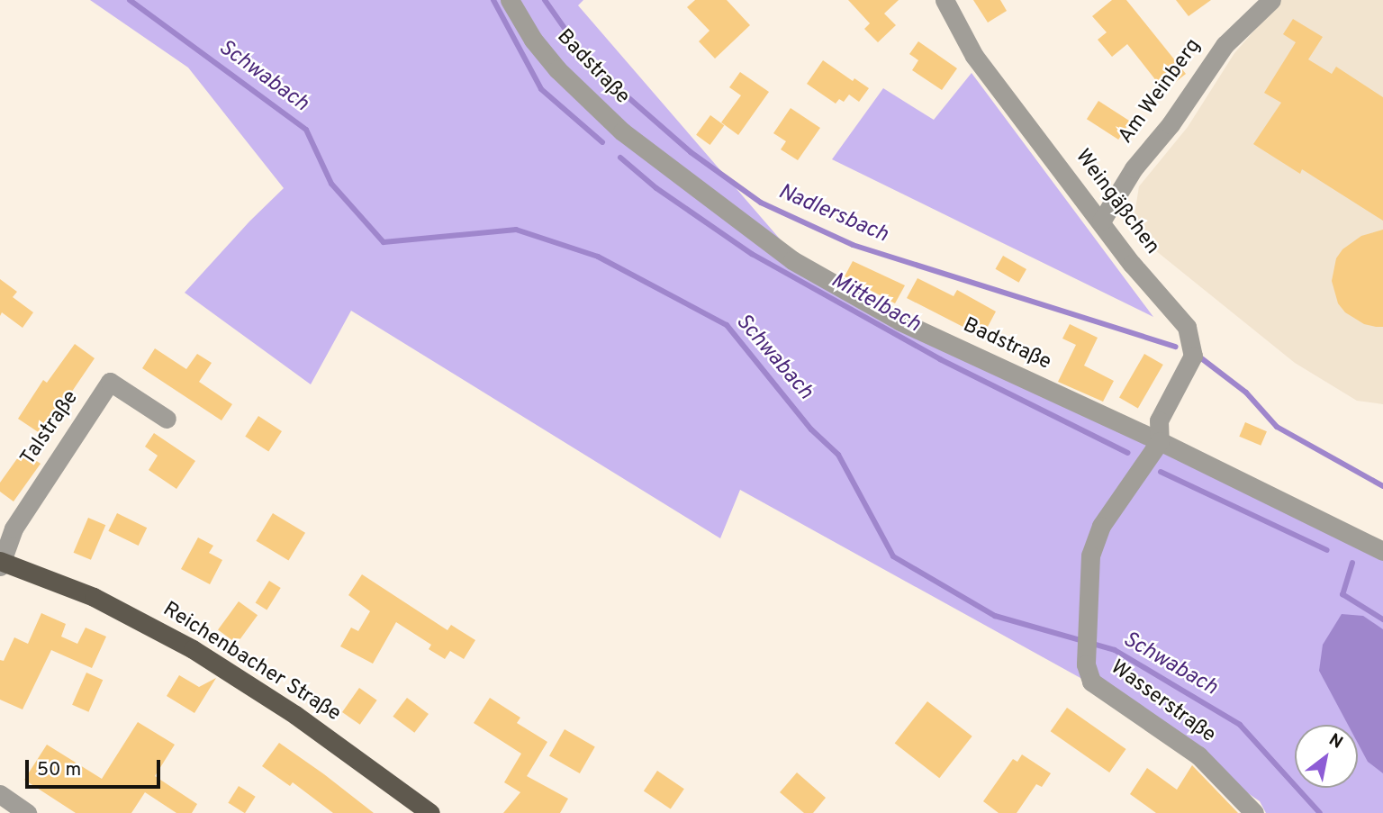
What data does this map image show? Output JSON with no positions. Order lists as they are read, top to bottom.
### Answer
{
  "streets": {
    "main road": ["Reichenbacher Straße"],
    "street": [
      "Badstraße",
      "Am Weinberg",
      "Weingäßchen",
      "Talstraße",
      "Wasserstraße"
    ]
  },
  "crossings": [
    ["Badstraße", "Weingäßchen"],
    ["Badstraße", "Wasserstraße"],
    ["Am Weinberg", "Weingäßchen"],
    ["Weingäßchen", "Wasserstraße"],
    ["Talstraße", "Reichenbacher Straße"]
  ],
  "water": ["Schwabach", "Nadlersbach", "Mittelbach"],
  "scale_bar": "50 m",
  "north": "top right"
}
